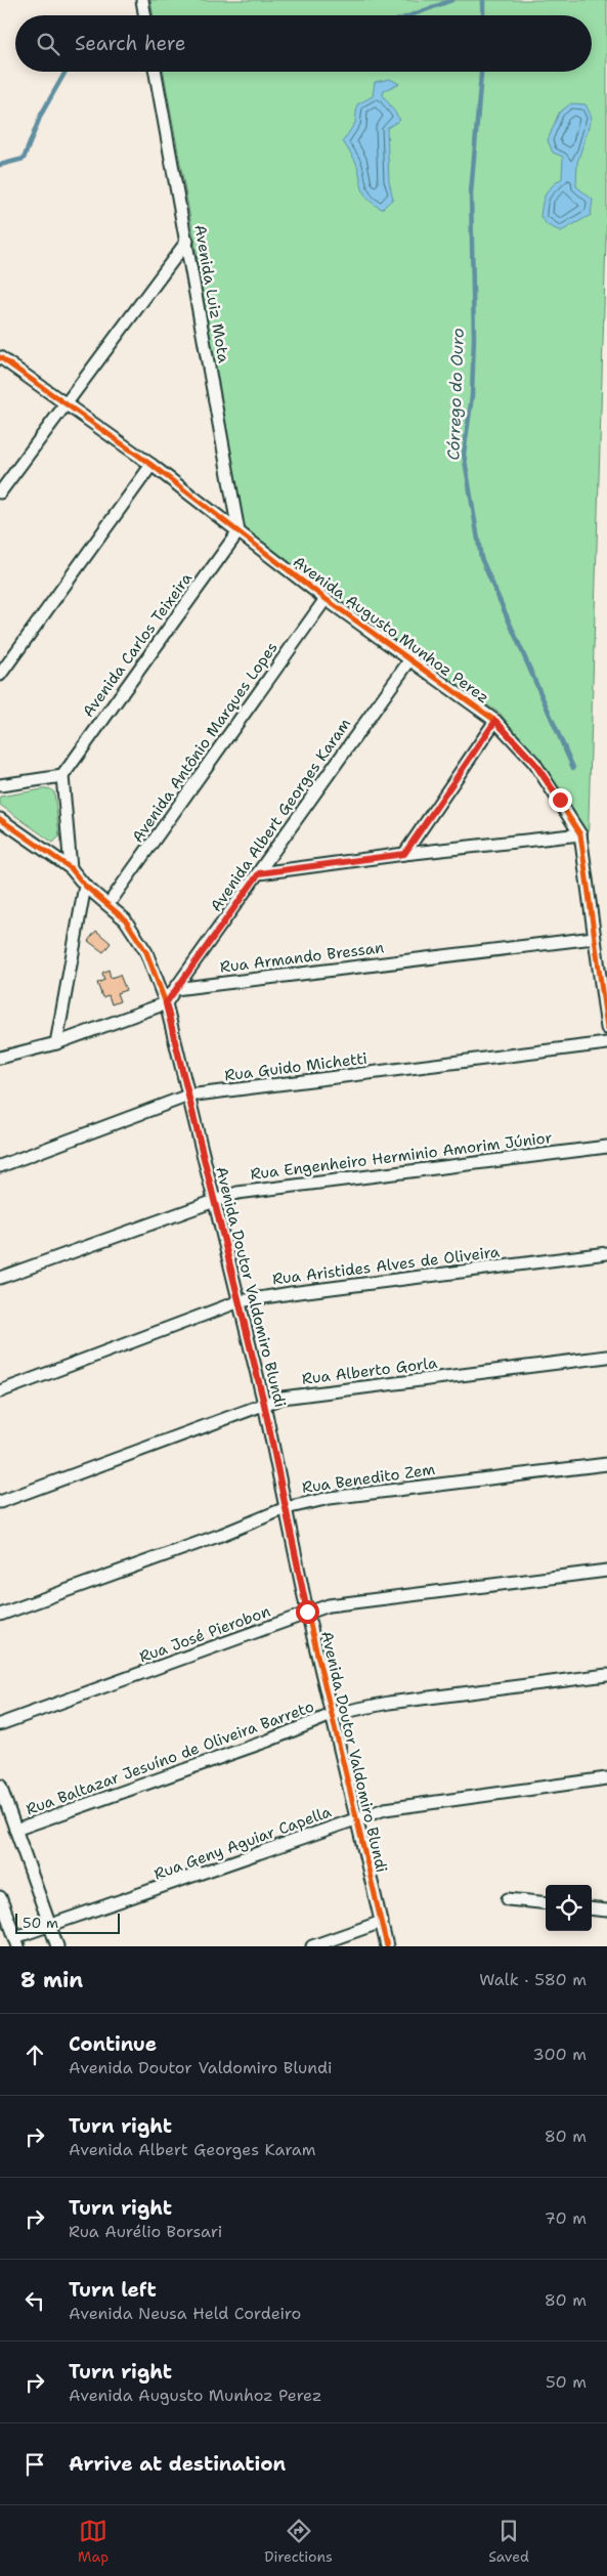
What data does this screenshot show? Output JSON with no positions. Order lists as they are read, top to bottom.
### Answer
{
  "streets": {
    "street": [
      "Avenida Luiz Mota",
      "Avenida Augusto Munhoz Perez",
      "Avenida Carlos Teixeira",
      "Avenida Antônio Marques Lopes",
      "Avenida Albert Georges Karam",
      "Rua Armando Bressan",
      "Rua Guido Michetti",
      "Rua Engenheiro Herminio Amorim Júnior",
      "Rua Aristides Alves de Oliveira",
      "Avenida Doutor Valdomiro Blundi",
      "Rua Alberto Gorla",
      "Rua Benedito Zem",
      "Rua José Pierobon",
      "Rua Baltazar Jesuíno de Oliveira Barreto",
      "Rua Geny Aguiar Capella"
    ]
  },
  "crossings": [
    ["Avenida Luiz Mota", "Avenida Augusto Munhoz Perez"],
    ["Avenida Luiz Mota", "Avenida Carlos Teixeira"],
    ["Avenida Augusto Munhoz Perez", "Avenida Carlos Teixeira"],
    ["Avenida Augusto Munhoz Perez", "Avenida Antônio Marques Lopes"],
    ["Avenida Augusto Munhoz Perez", "Avenida Albert Georges Karam"],
    ["Avenida Augusto Munhoz Perez", "Rua Armando Bressan"],
    ["Avenida Antônio Marques Lopes", "Avenida Doutor Valdomiro Blundi"],
    ["Avenida Albert Georges Karam", "Rua Armando Bressan"],
    ["Rua Guido Michetti", "Avenida Doutor Valdomiro Blundi"],
    ["Rua Engenheiro Herminio Amorim Júnior", "Avenida Doutor Valdomiro Blundi"],
    ["Rua Aristides Alves de Oliveira", "Avenida Doutor Valdomiro Blundi"],
    ["Avenida Doutor Valdomiro Blundi", "Rua Alberto Gorla"],
    ["Avenida Doutor Valdomiro Blundi", "Rua Benedito Zem"],
    ["Avenida Doutor Valdomiro Blundi", "Rua José Pierobon"],
    ["Avenida Doutor Valdomiro Blundi", "Rua Baltazar Jesuíno de Oliveira Barreto"],
    ["Avenida Doutor Valdomiro Blundi", "Rua Geny Aguiar Capella"]
  ],
  "water": ["Córrego do Ouro"],
  "scale_bar": "50 m",
  "page": {
    "search": "Search here",
    "scale": "50 m",
    "heading": ["8 min", "Walk · 580 m"],
    "list": [
      ["Continue", "Avenida Doutor Valdomiro Blundi", "300 m"],
      ["Turn right", "Avenida Albert Georges Karam", "80 m"],
      ["Turn right", "Rua Aurélio Borsari", "70 m"],
      ["Turn left", "Avenida Neusa Held Cordeiro", "80 m"],
      ["Turn right", "Avenida Augusto Munhoz Perez", "50 m"],
      "Arrive at destination"
    ],
    "nav": ["Map", "Directions", "Saved"]
  }
}
